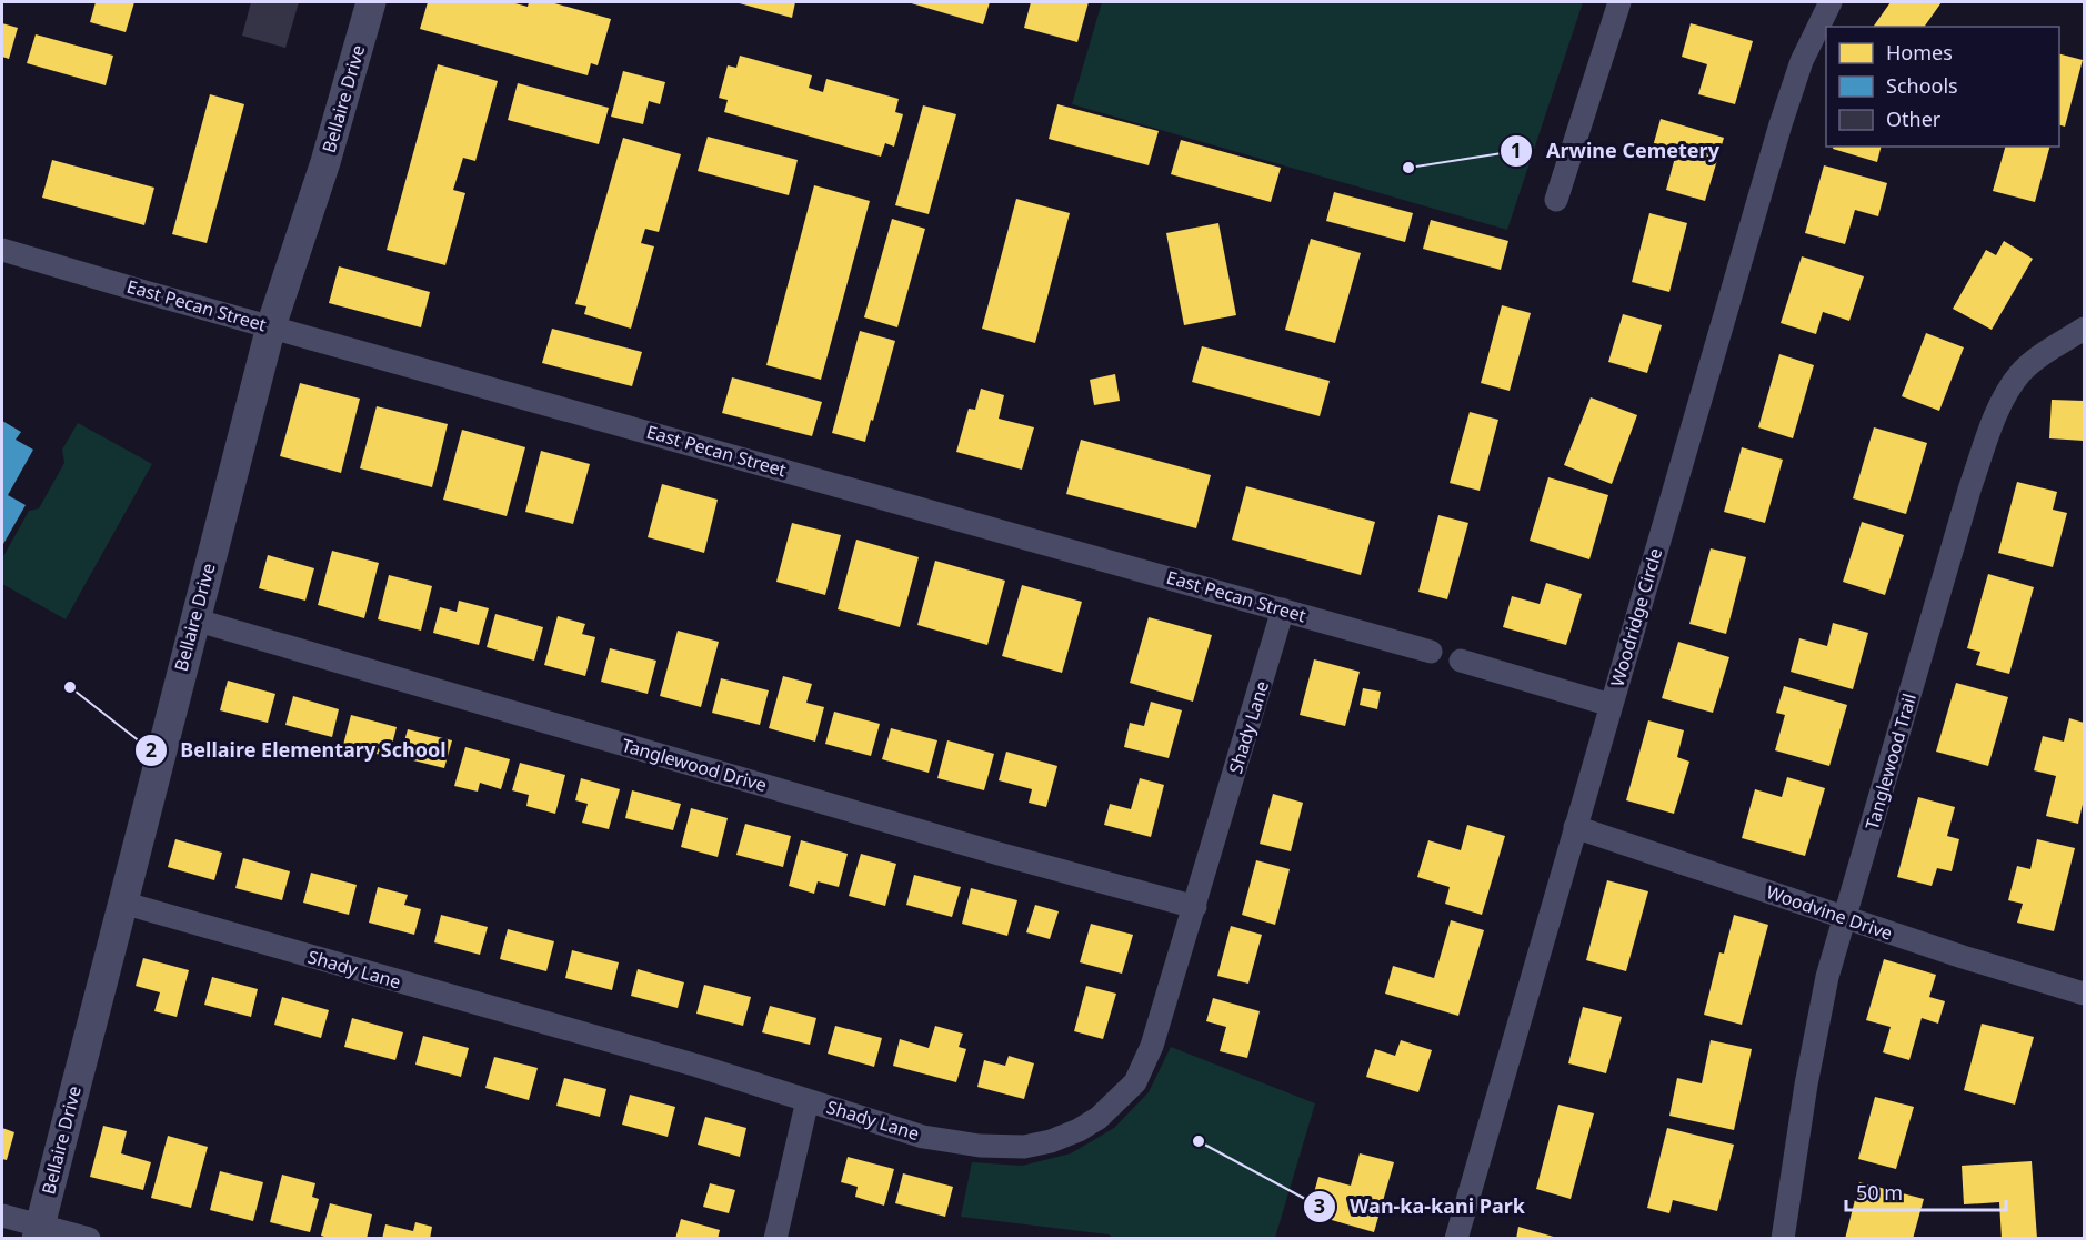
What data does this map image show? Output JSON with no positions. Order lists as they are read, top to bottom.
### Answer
{
  "streets": {
    "street": [
      "Bellaire Drive",
      "East Pecan Street",
      "Woodridge Circle",
      "Shady Lane",
      "Tanglewood Trail",
      "Tanglewood Drive",
      "Woodvine Drive"
    ]
  },
  "crossings": [
    ["Bellaire Drive", "East Pecan Street"],
    ["Bellaire Drive", "Shady Lane"],
    ["Bellaire Drive", "Tanglewood Drive"],
    ["East Pecan Street", "Shady Lane"],
    ["Woodridge Circle", "Woodvine Drive"],
    ["Shady Lane", "Tanglewood Drive"],
    ["Tanglewood Trail", "Woodvine Drive"]
  ],
  "places": ["Arwine Cemetery", "Bellaire Elementary School", "Wan-ka-kani Park"],
  "legend": ["Homes", "Schools", "Other"],
  "scale_bar": "50 m"
}
